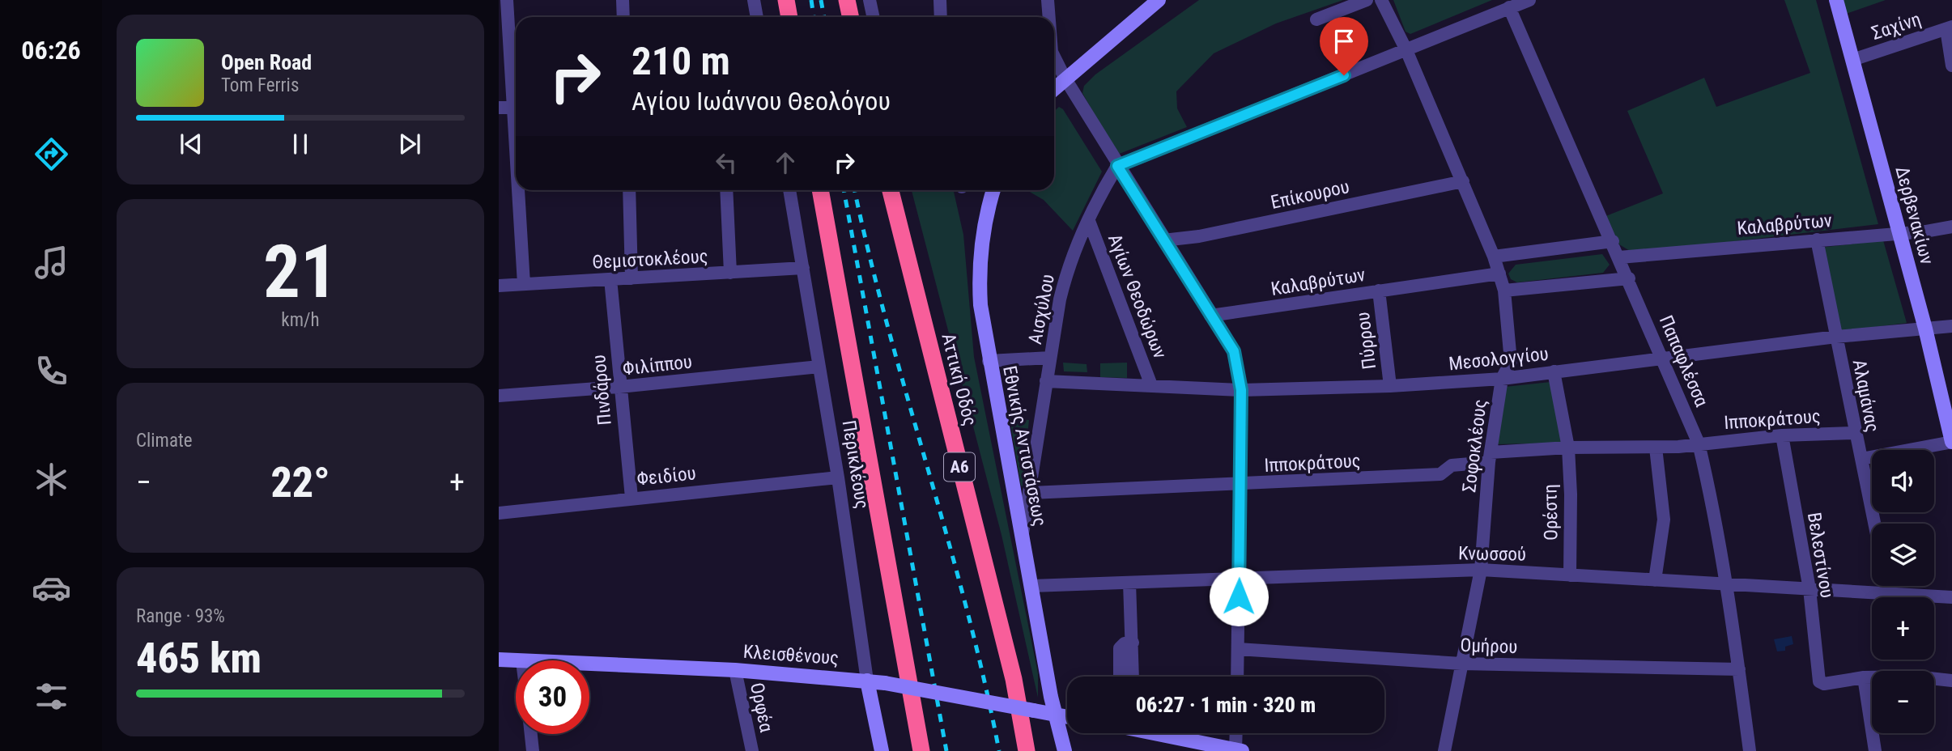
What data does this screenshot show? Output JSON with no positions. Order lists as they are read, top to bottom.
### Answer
{
  "streets": {
    "highway": ["Αττική Οδός", "Α6"],
    "street": [
      "Σαχίνη",
      "Επίκουρου",
      "Δερβενακίων",
      "Καλαβρύτων",
      "Θεμιστοκλέους",
      "Αγίων Θεοδώρων",
      "Αισχύλου",
      "Πύρρου",
      "Μεσολογγίου",
      "Παπαφλέσσα",
      "Φιλίππου",
      "Πινδάρου",
      "Αλαμάνας",
      "Ιπποκράτους",
      "Εθνικής Αντιστάσεως",
      "Σοφοκλέους",
      "Περικλέους",
      "Φειδίου",
      "Ορέστη",
      "Κνωσσού",
      "Βελεστίνου",
      "Ομήρου",
      "Κλεισθένους",
      "Ορφέα"
    ]
  },
  "crossings": [
    ["Σαχίνη", "Δερβενακίων"],
    ["Επίκουρου", "Σοφοκλέους"],
    ["Δερβενακίων", "Καλαβρύτων"],
    ["Δερβενακίων", "Μεσολογγίου"],
    ["Καλαβρύτων", "Πύρρου"],
    ["Καλαβρύτων", "Παπαφλέσσα"],
    ["Καλαβρύτων", "Αλαμάνας"],
    ["Καλαβρύτων", "Σοφοκλέους"],
    ["Θεμιστοκλέους", "Πινδάρου"],
    ["Θεμιστοκλέους", "Περικλέους"],
    ["Αγίων Θεοδώρων", "Αισχύλου"],
    ["Αγίων Θεοδώρων", "Μεσολογγίου"],
    ["Αισχύλου", "Μεσολογγίου"],
    ["Αισχύλου", "Ιπποκράτους"],
    ["Αισχύλου", "Εθνικής Αντιστάσεως"],
    ["Πύρρου", "Μεσολογγίου"],
    ["Μεσολογγίου", "Παπαφλέσσα"],
    ["Μεσολογγίου", "Αλαμάνας"],
    ["Μεσολογγίου", "Σοφοκλέους"],
    ["Μεσολογγίου", "Ορέστη"],
    ["Παπαφλέσσα", "Ιπποκράτους"],
    ["Παπαφλέσσα", "Κνωσσού"],
    ["Παπαφλέσσα", "Ομήρου"],
    ["Φιλίππου", "Πινδάρου"],
    ["Φιλίππου", "Περικλέους"],
    ["Πινδάρου", "Φειδίου"],
    ["Αλαμάνας", "Ιπποκράτους"],
    ["Ιπποκράτους", "Σοφοκλέους"],
    ["Ιπποκράτους", "Ορέστη"],
    ["Ιπποκράτους", "Βελεστίνου"],
    ["Εθνικής Αντιστάσεως", "Κνωσσού"],
    ["Εθνικής Αντιστάσεως", "Κλεισθένους"],
    ["Σοφοκλέους", "Κνωσσού"],
    ["Σοφοκλέους", "Ομήρου"],
    ["Περικλέους", "Φειδίου"],
    ["Περικλέους", "Κλεισθένους"],
    ["Ορέστη", "Κνωσσού"],
    ["Κνωσσού", "Βελεστίνου"],
    ["Κλεισθένους", "Ορφέα"]
  ],
  "page": {
    "tabs": "06:26",
    "turn": ["210 m", "Αγίου Ιωάννου Θεολόγου"],
    "song": ["Open Road", "Tom Ferris"],
    "tile": [
      ["21", "km/h"],
      "Climate",
      ["Range · 93%", "465 km"]
    ],
    "map_buttons": ["+", "−"],
    "heat": ["−", "22°", "+"],
    "limit": "30",
    "trip": "06:27 · 1 min · 320 m"
  }
}
